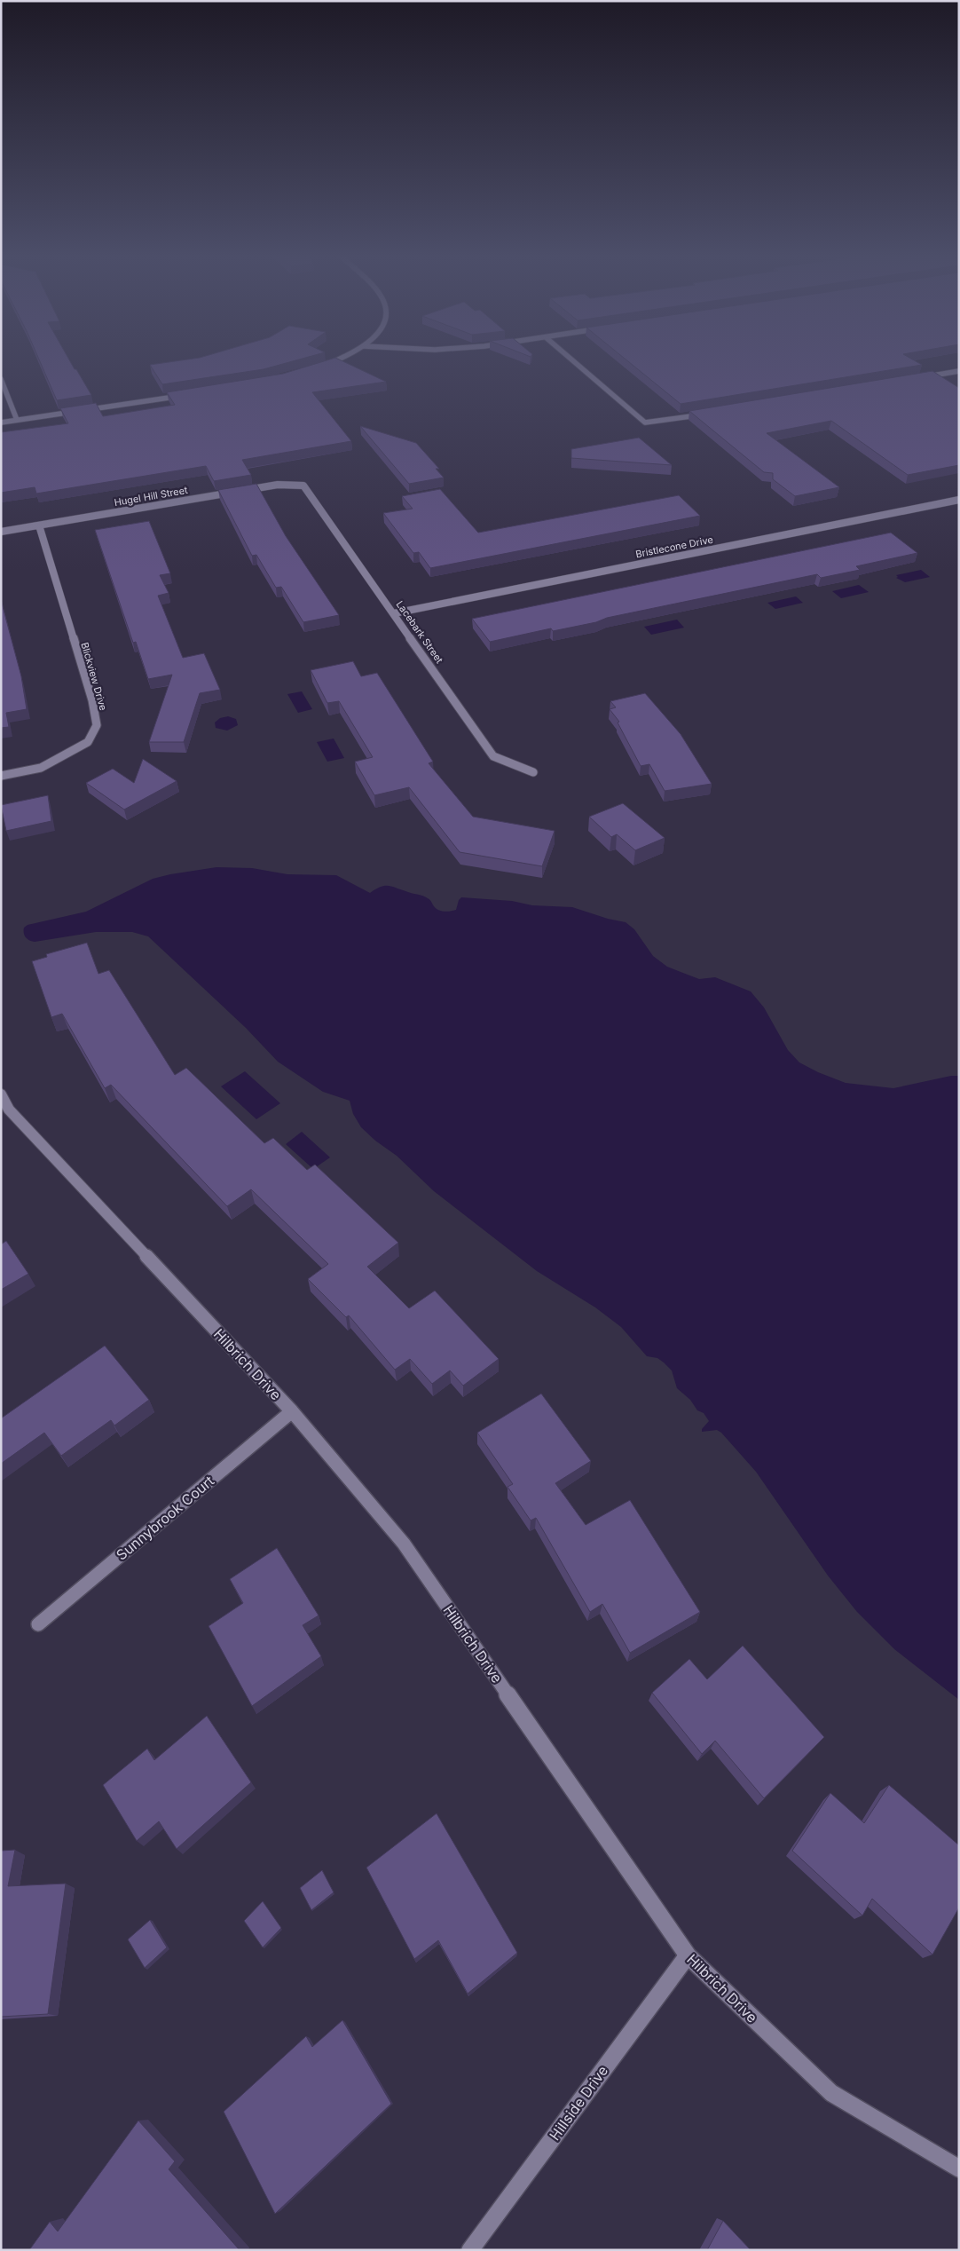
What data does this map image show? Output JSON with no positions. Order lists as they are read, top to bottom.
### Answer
{
  "streets": {
    "street": [
      "Hugel Hill Street",
      "Bristlecone Drive",
      "Lacebark Street",
      "Blickview Drive",
      "Hilbrich Drive",
      "Sunnybrook Court",
      "Hillside Drive"
    ]
  },
  "crossings": [
    ["Hugel Hill Street", "Lacebark Street"],
    ["Hugel Hill Street", "Blickview Drive"],
    ["Bristlecone Drive", "Lacebark Street"],
    ["Hilbrich Drive", "Sunnybrook Court"],
    ["Hilbrich Drive", "Hillside Drive"]
  ]
}
